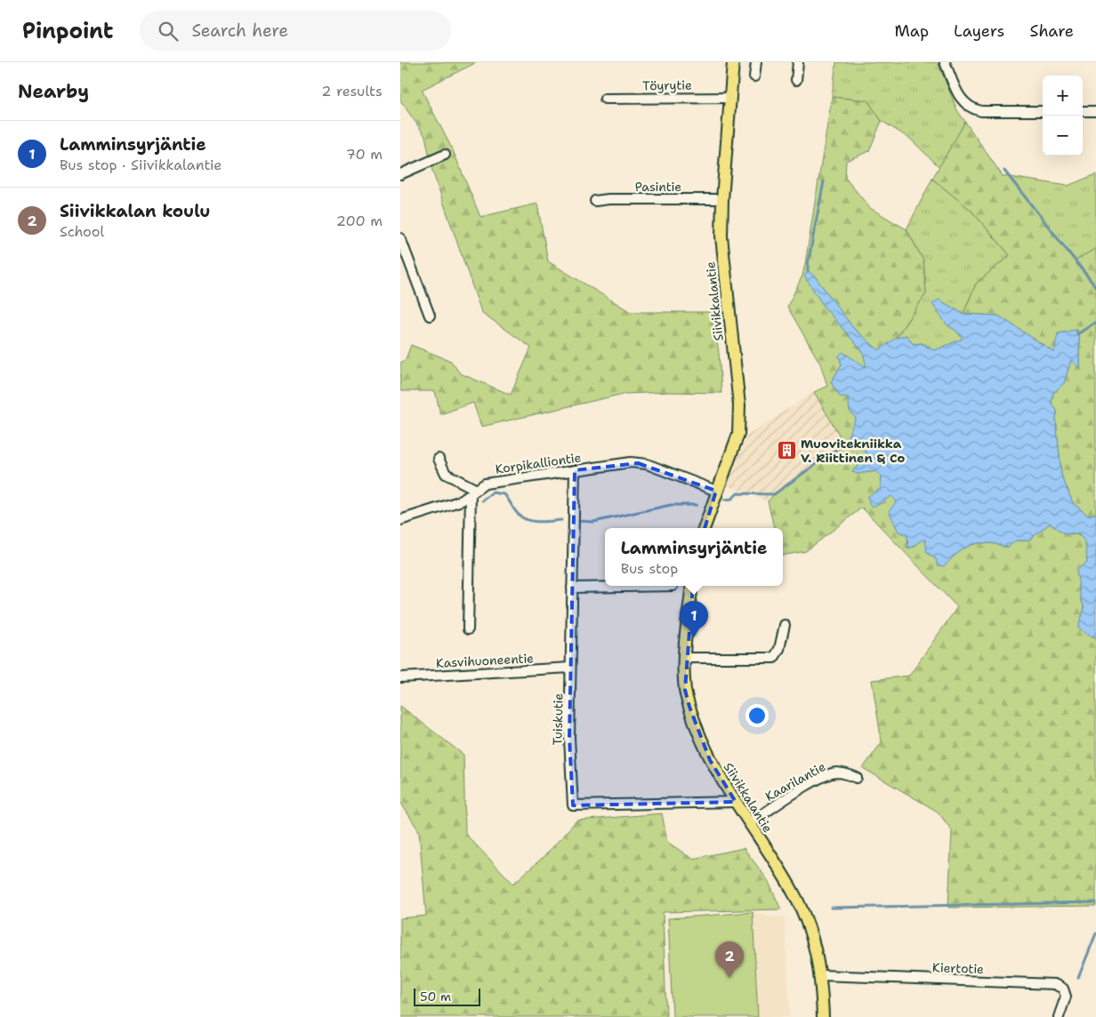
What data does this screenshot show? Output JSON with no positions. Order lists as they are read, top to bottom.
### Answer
{
  "streets": {
    "main road": ["Siivikkalantie"],
    "street": [
      "Töyrytie",
      "Pasintie",
      "Korpikalliontie",
      "Kasvihuoneentie",
      "Tuiskutie",
      "Kaarilantie",
      "Kiertotie"
    ]
  },
  "crossings": [
    ["Töyrytie", "Siivikkalantie"],
    ["Pasintie", "Siivikkalantie"],
    ["Siivikkalantie", "Korpikalliontie"],
    ["Siivikkalantie", "Tuiskutie"],
    ["Siivikkalantie", "Kaarilantie"],
    ["Siivikkalantie", "Kiertotie"],
    ["Korpikalliontie", "Tuiskutie"],
    ["Kasvihuoneentie", "Tuiskutie"]
  ],
  "places": {
    "building": ["Muovitekniikka V. Riittinen & Co"]
  },
  "scale_bar": "50 m",
  "page": {
    "header": "Pinpoint",
    "search": "Search here",
    "nav": ["Map", "Layers", "Share"],
    "heading": ["Nearby", "2 results"],
    "map_buttons": ["+", "−"],
    "list": [
      {
        "mark": "1",
        "name": "Lamminsyrjäntie",
        "note": "Bus stop · Siivikkalantie",
        "value": "70 m"
      },
      {
        "mark": "2",
        "name": "Siivikkalan koulu",
        "note": "School",
        "value": "200 m"
      }
    ],
    "popup": ["Lamminsyrjäntie", "Bus stop"],
    "pins": ["1", "2"],
    "scale": "50 m"
  }
}
